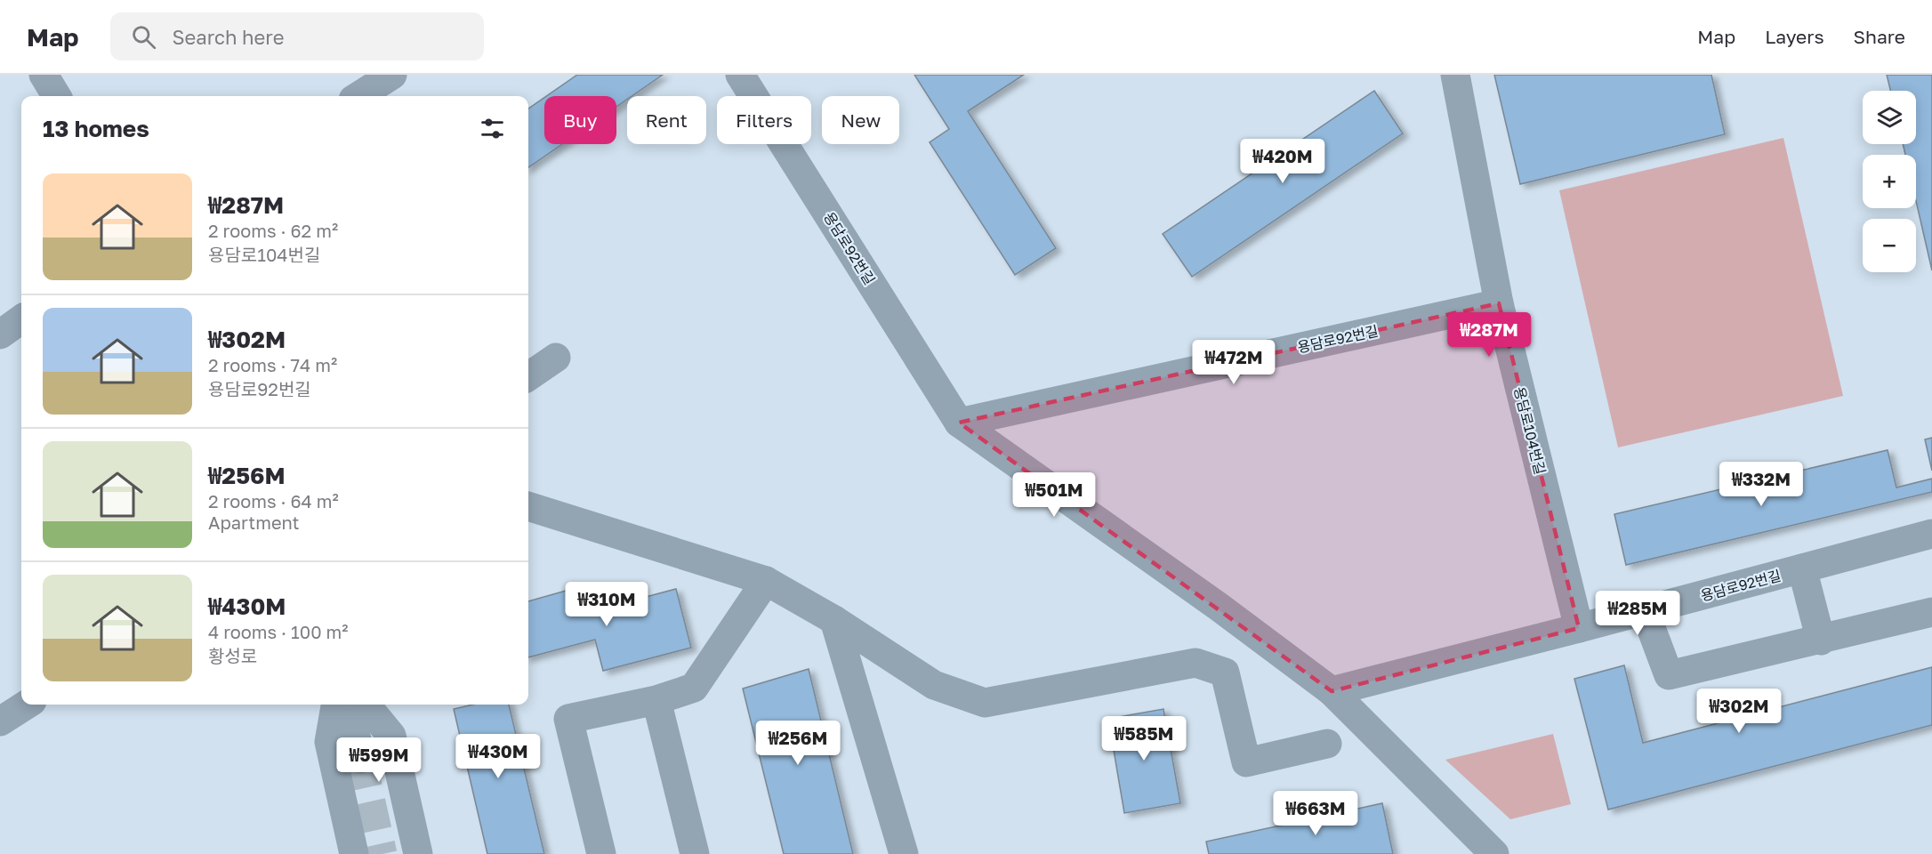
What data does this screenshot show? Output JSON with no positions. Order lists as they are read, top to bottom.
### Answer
{
  "streets": {
    "street": ["용담로92번길", "용담로104번길"]
  },
  "crossings": [
    ["용담로92번길", "용담로104번길"]
  ],
  "page": {
    "header": "Map",
    "search": "Search here",
    "nav": ["Map", "Layers", "Share"],
    "map_buttons": ["+", "−"],
    "chip": [
      "Buy",
      "Rent",
      "Filters",
      "New"
    ],
    "heading": "13 homes",
    "price": [
      "₩420M",
      "₩287M",
      "₩472M",
      "₩332M",
      "₩501M",
      "₩310M",
      "₩285M",
      "₩302M",
      "₩585M",
      "₩256M",
      "₩430M",
      "₩599M",
      "₩663M"
    ],
    "list": [
      {
        "name": "₩287M",
        "note": "2 rooms · 62 m² · 용담로104번길"
      },
      {
        "name": "₩302M",
        "note": "2 rooms · 74 m² · 용담로92번길"
      },
      {
        "name": "₩256M",
        "note": "2 rooms · 64 m² · Apartment"
      },
      {
        "name": "₩430M",
        "note": "4 rooms · 100 m² · 황성로"
      }
    ]
  }
}
